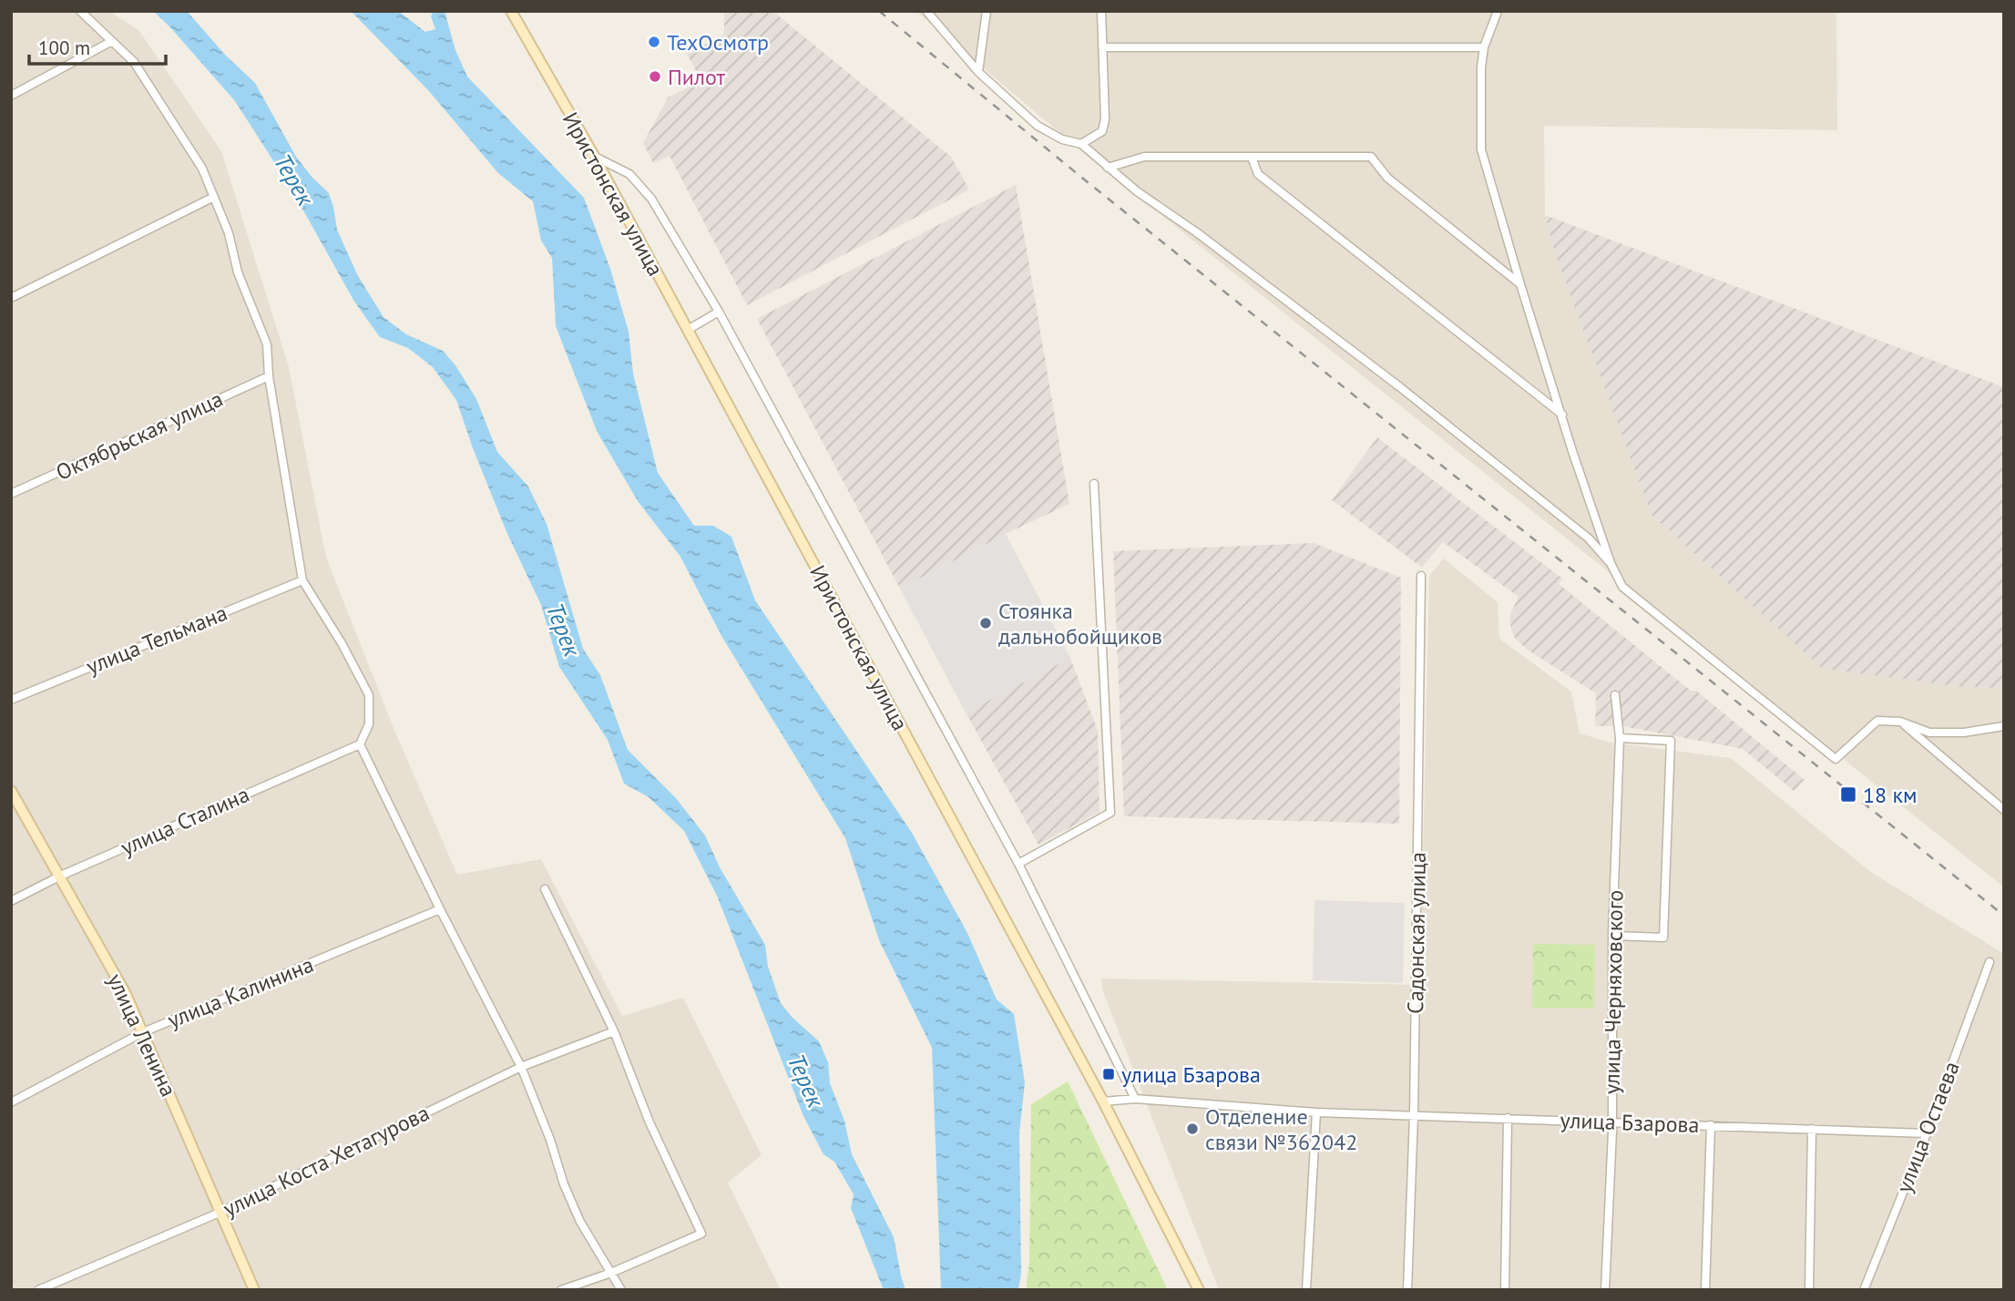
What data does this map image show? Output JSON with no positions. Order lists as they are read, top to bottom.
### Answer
{
  "streets": {
    "main road": ["Иристонская улица", "улица Ленина"],
    "street": [
      "Октябрьская улица",
      "улица Тельмана",
      "улица Сталина",
      "Садонская улица",
      "улица Калинина",
      "улица Черняховского",
      "улица Бзарова",
      "улица Остаева",
      "улица Коста Хетагурова"
    ]
  },
  "crossings": [
    ["Иристонская улица", "улица Бзарова"],
    ["улица Сталина", "улица Ленина"],
    ["Садонская улица", "улица Бзарова"],
    ["улица Калинина", "улица Ленина"],
    ["улица Черняховского", "улица Бзарова"],
    ["улица Ленина", "улица Коста Хетагурова"],
    ["улица Бзарова", "улица Остаева"]
  ],
  "water": ["Терек"],
  "places": {
    "other": [
      "ТехОсмотр",
      "Пилот",
      "Стоянка дальнобойщиков",
      "Отделение связи №362042"
    ],
    "transit": ["18 км", "улица Бзарова"]
  },
  "scale_bar": "100 m"
}
